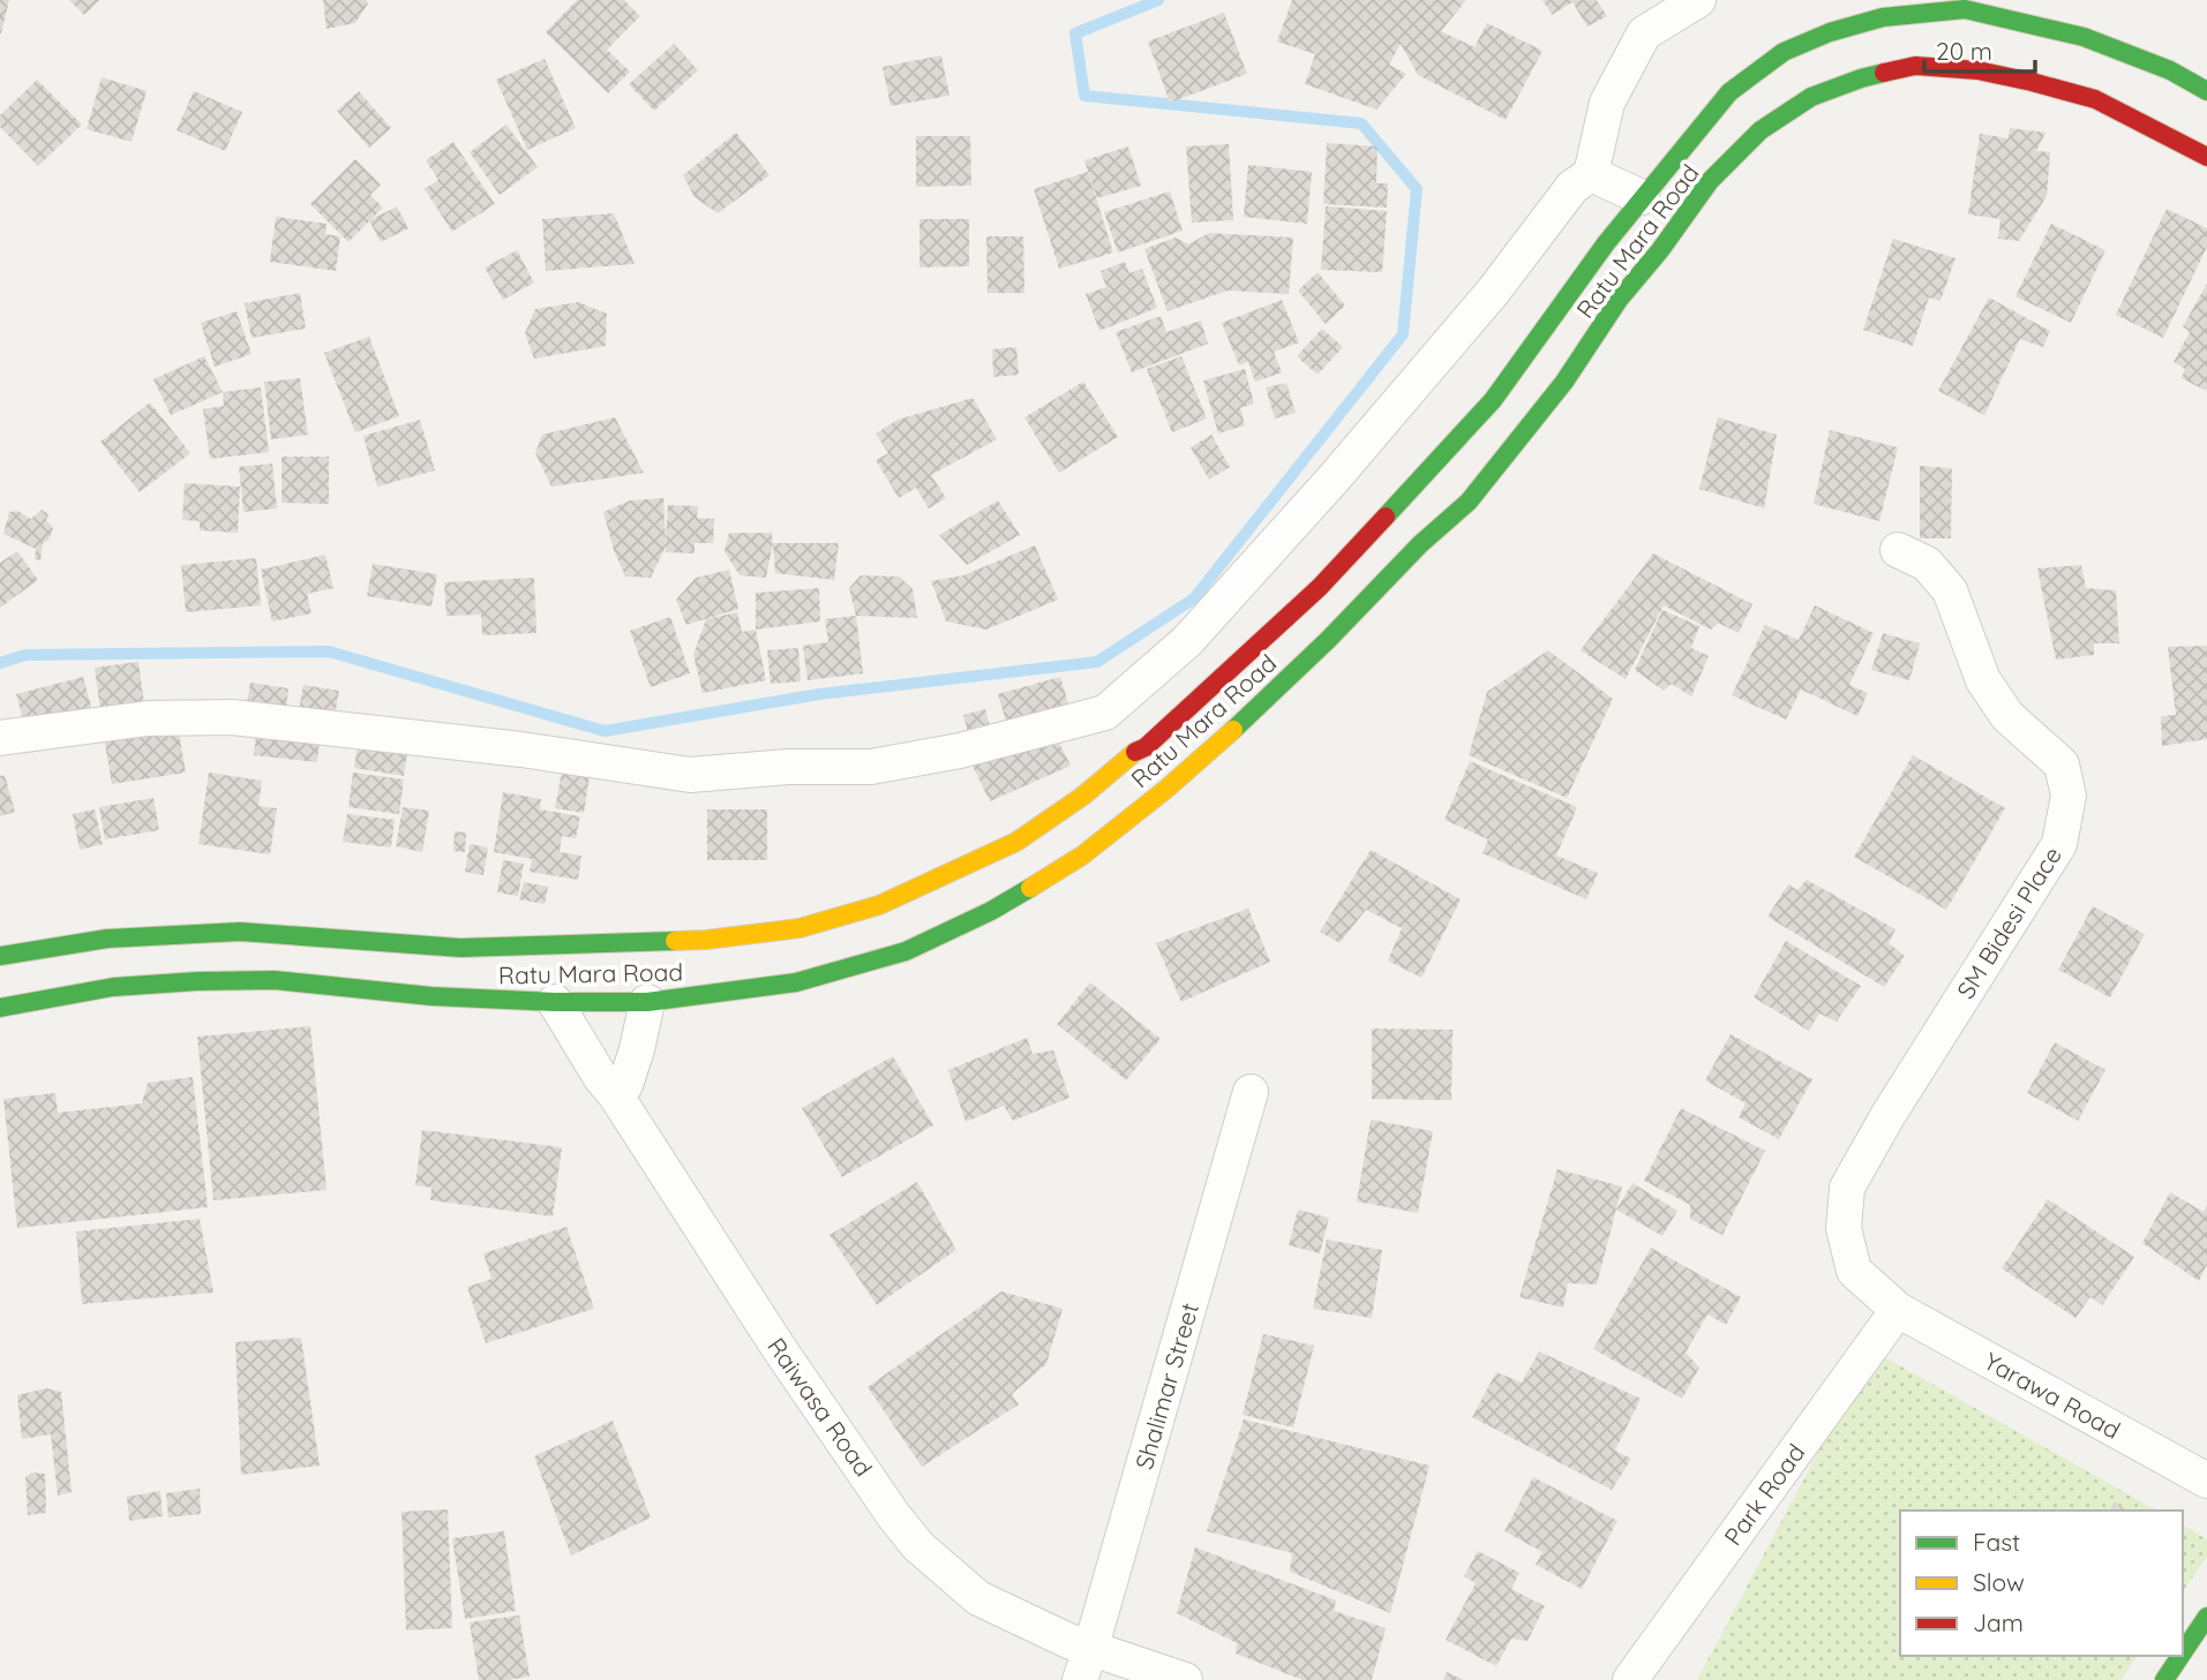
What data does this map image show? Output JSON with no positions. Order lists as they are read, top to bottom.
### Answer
{
  "streets": {
    "main road": ["Ratu Mara Road"],
    "street": [
      "SM Bidesi Place",
      "Shalimar Street",
      "Yarawa Road",
      "Raiwasa Road",
      "Park Road"
    ]
  },
  "crossings": [
    ["Ratu Mara Road", "Raiwasa Road"],
    ["SM Bidesi Place", "Yarawa Road"],
    ["SM Bidesi Place", "Park Road"],
    ["Shalimar Street", "Raiwasa Road"],
    ["Yarawa Road", "Park Road"]
  ],
  "legend": ["Fast", "Slow", "Jam"],
  "scale_bar": "20 m"
}
